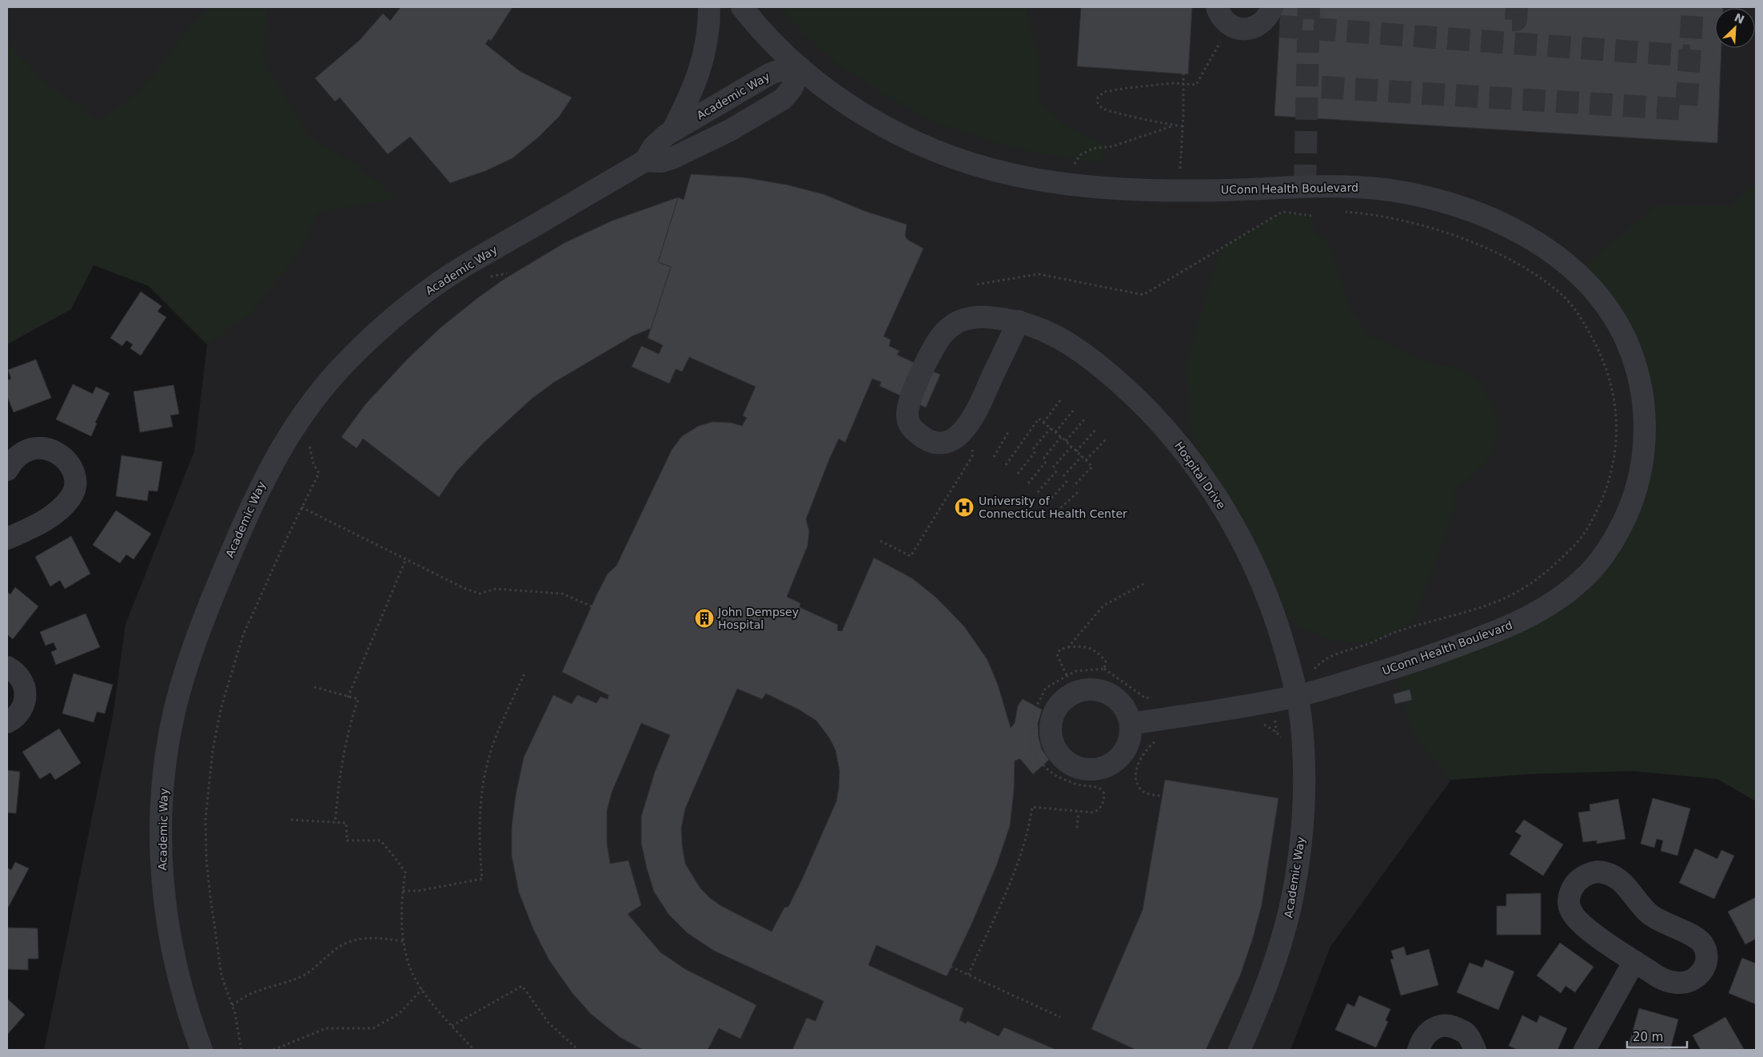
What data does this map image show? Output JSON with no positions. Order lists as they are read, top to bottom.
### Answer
{
  "streets": {
    "street": ["Academic Way", "UConn Health Boulevard", "Hospital Drive"]
  },
  "crossings": [
    ["Academic Way", "UConn Health Boulevard"],
    ["Academic Way", "Hospital Drive"],
    ["UConn Health Boulevard", "Hospital Drive"]
  ],
  "places": {
    "hospital": ["University of Connecticut Health Center"],
    "building": ["John Dempsey Hospital"]
  },
  "scale_bar": "20 m",
  "north": "top right"
}
